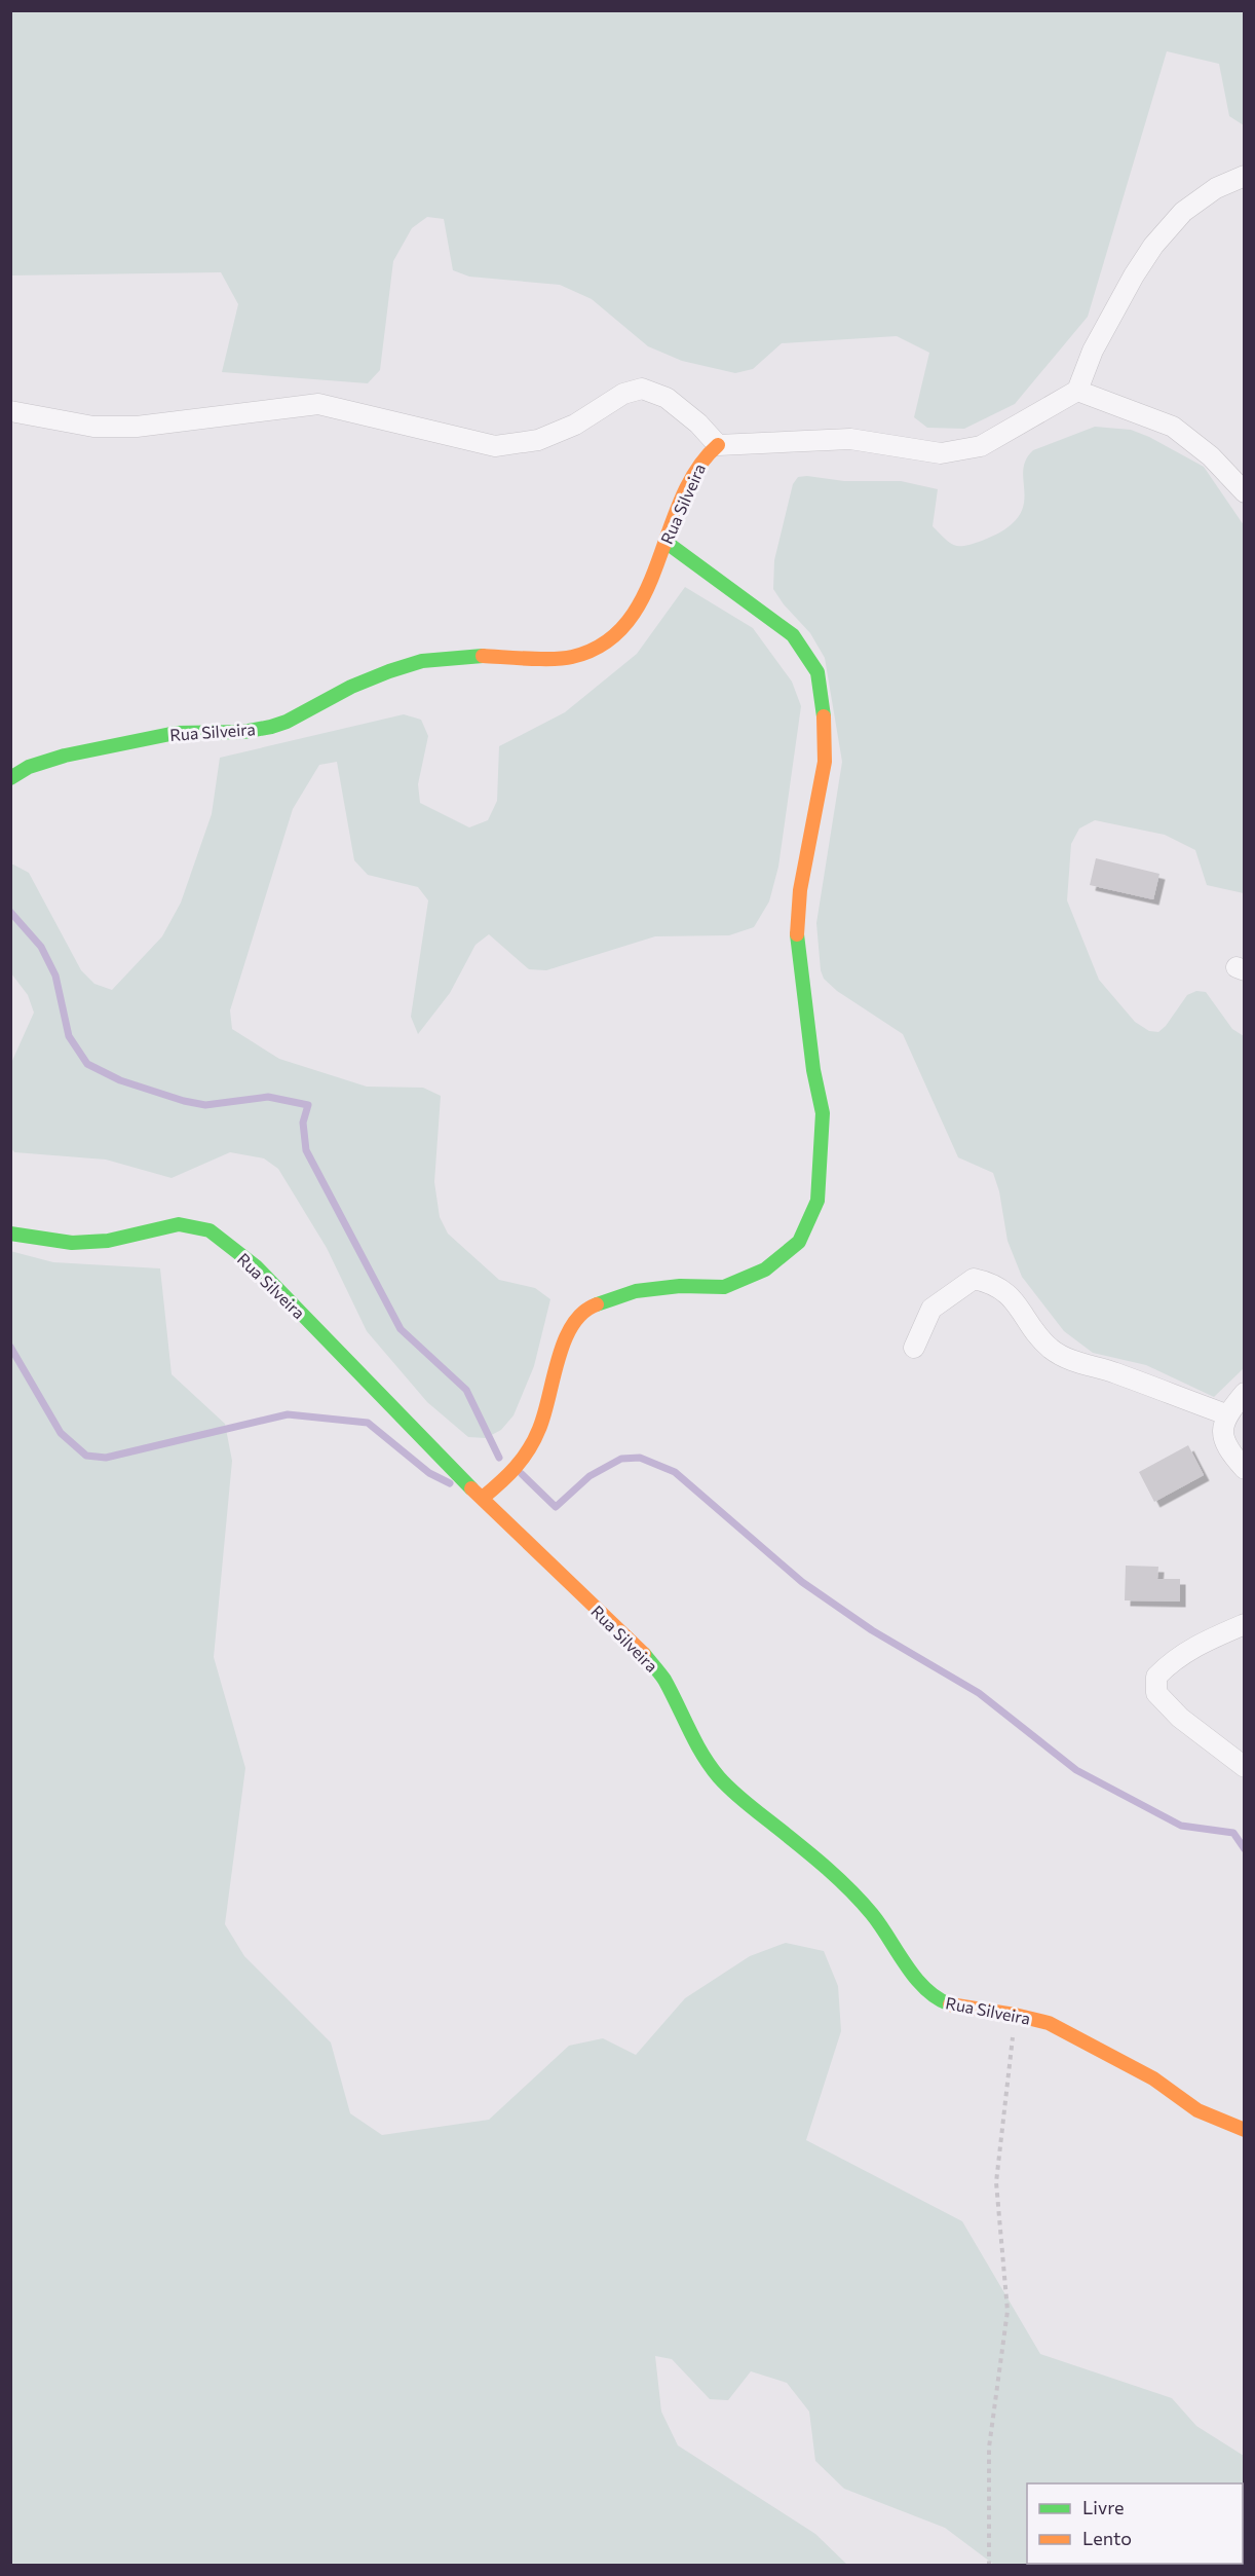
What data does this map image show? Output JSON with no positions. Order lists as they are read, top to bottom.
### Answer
{
  "streets": {
    "street": ["Rua Silveira"]
  },
  "legend": ["Livre", "Lento"]
}
